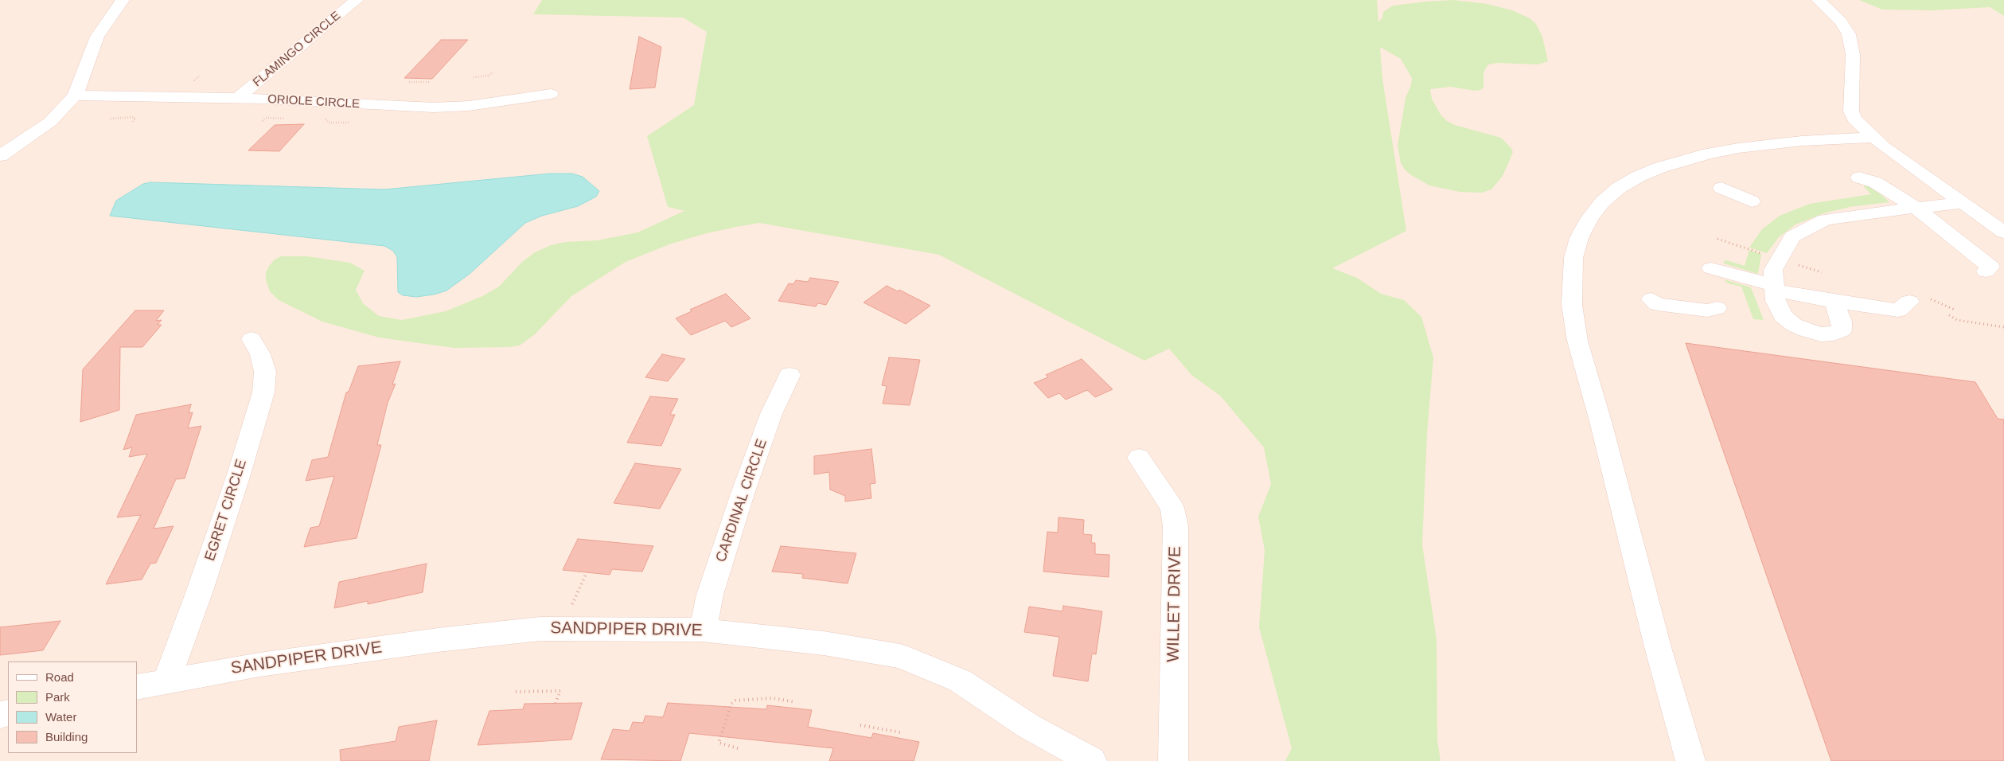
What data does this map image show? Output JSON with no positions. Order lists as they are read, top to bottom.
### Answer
{
  "streets": {
    "street": [
      "FLAMINGO CIRCLE",
      "ORIOLE CIRCLE",
      "CARDINAL CIRCLE",
      "EGRET CIRCLE",
      "WILLET DRIVE",
      "SANDPIPER DRIVE"
    ]
  },
  "crossings": [
    ["FLAMINGO CIRCLE", "ORIOLE CIRCLE"],
    ["CARDINAL CIRCLE", "SANDPIPER DRIVE"],
    ["EGRET CIRCLE", "SANDPIPER DRIVE"]
  ],
  "legend": [
    "Road",
    "Park",
    "Water",
    "Building"
  ]
}
